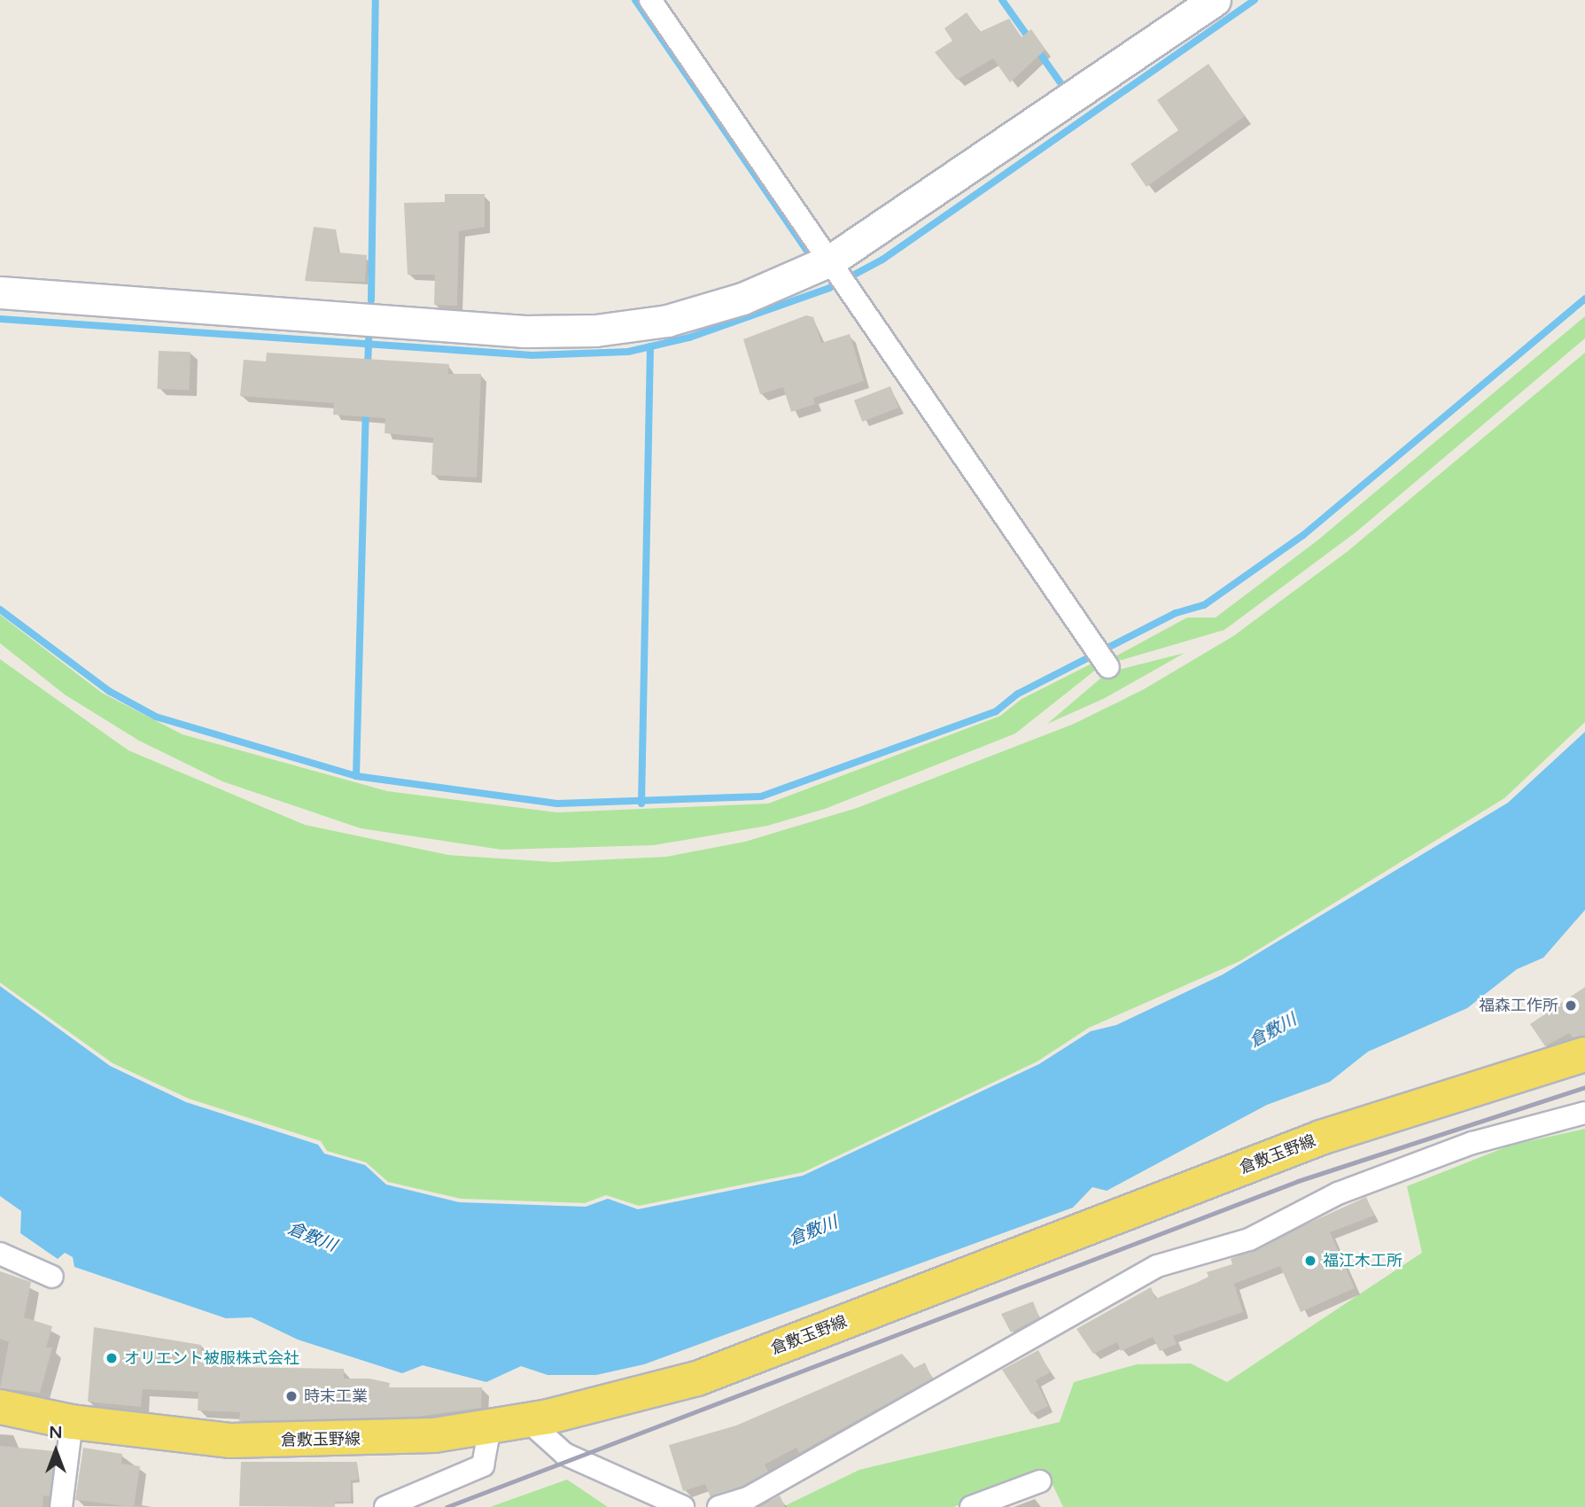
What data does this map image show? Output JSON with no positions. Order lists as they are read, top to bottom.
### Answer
{
  "streets": {
    "main road": ["倉敷玉野線"]
  },
  "water": ["倉敷川"],
  "places": [
    "福森工作所",
    "福江木工所",
    "オリエント被服株式会社",
    "時末工業"
  ],
  "north": "top"
}
